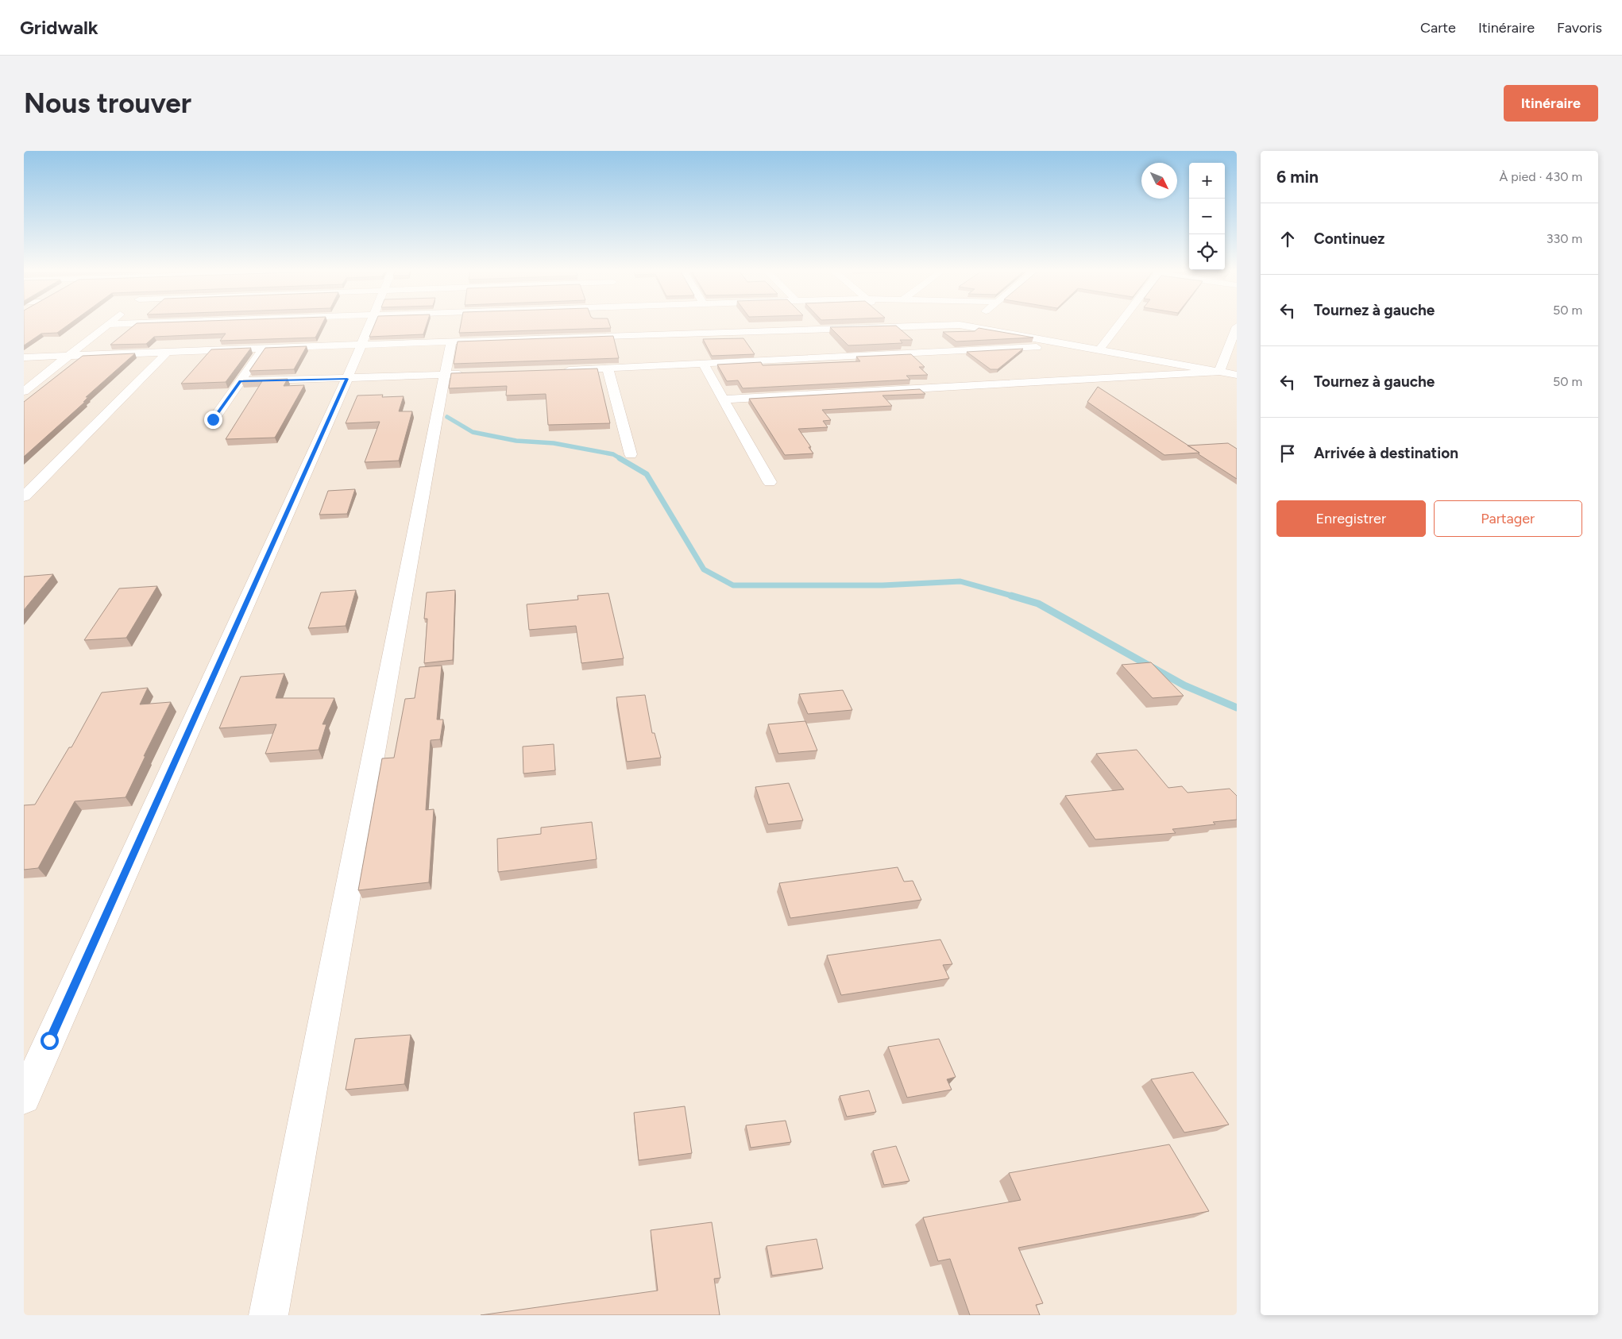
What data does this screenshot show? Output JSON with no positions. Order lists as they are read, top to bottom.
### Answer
{
  "north": "bottom right",
  "page": {
    "header": "Gridwalk",
    "nav": ["Carte", "Itinéraire", "Favoris"],
    "buttons": [
      "Itinéraire",
      ["Enregistrer", "Partager"]
    ],
    "title": "Nous trouver",
    "heading": ["6 min", "À pied · 430 m"],
    "map_buttons": ["+", "−"],
    "list": [
      ["Continuez", "330 m"],
      ["Tournez à gauche", "50 m"],
      ["Tournez à gauche", "50 m"],
      "Arrivée à destination"
    ]
  }
}
